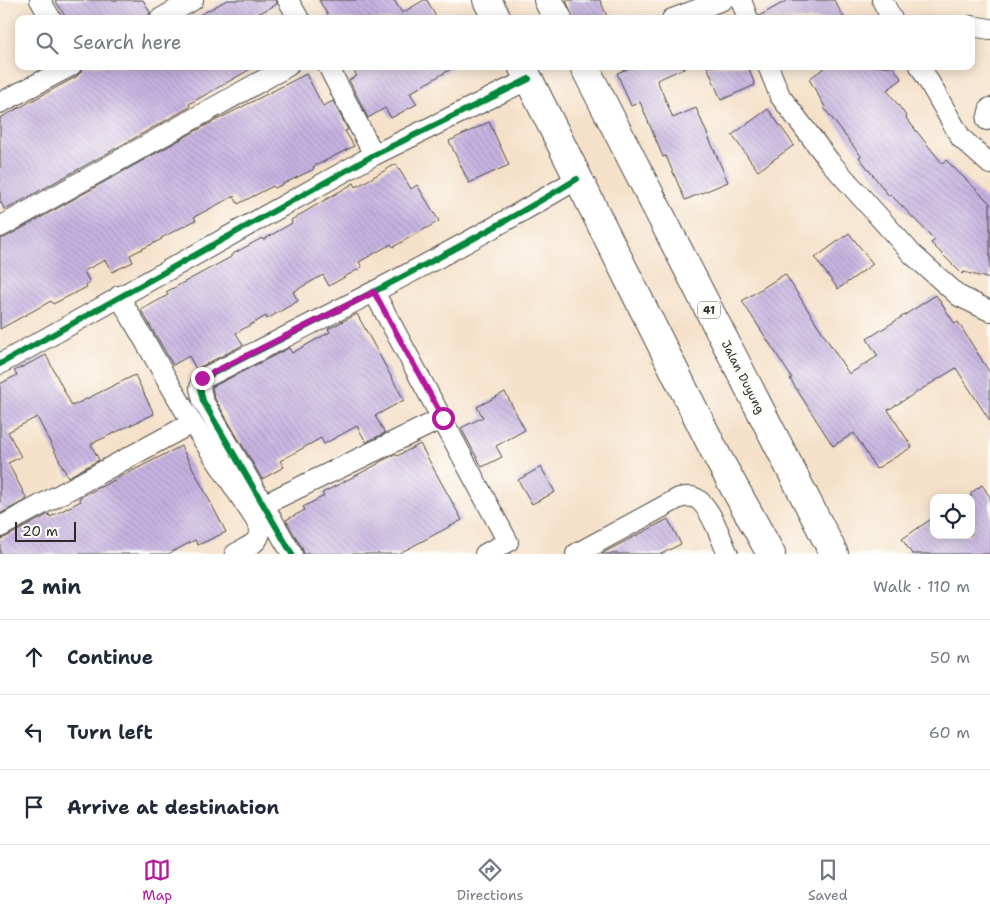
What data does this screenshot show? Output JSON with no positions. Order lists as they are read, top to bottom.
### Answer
{
  "streets": {
    "highway": ["41", "Jalan Duyung"]
  },
  "scale_bar": "20 m",
  "page": {
    "search": "Search here",
    "scale": "20 m",
    "heading": ["2 min", "Walk · 110 m"],
    "list": [
      ["Continue", "50 m"],
      ["Turn left", "60 m"],
      "Arrive at destination"
    ],
    "nav": ["Map", "Directions", "Saved"]
  }
}
